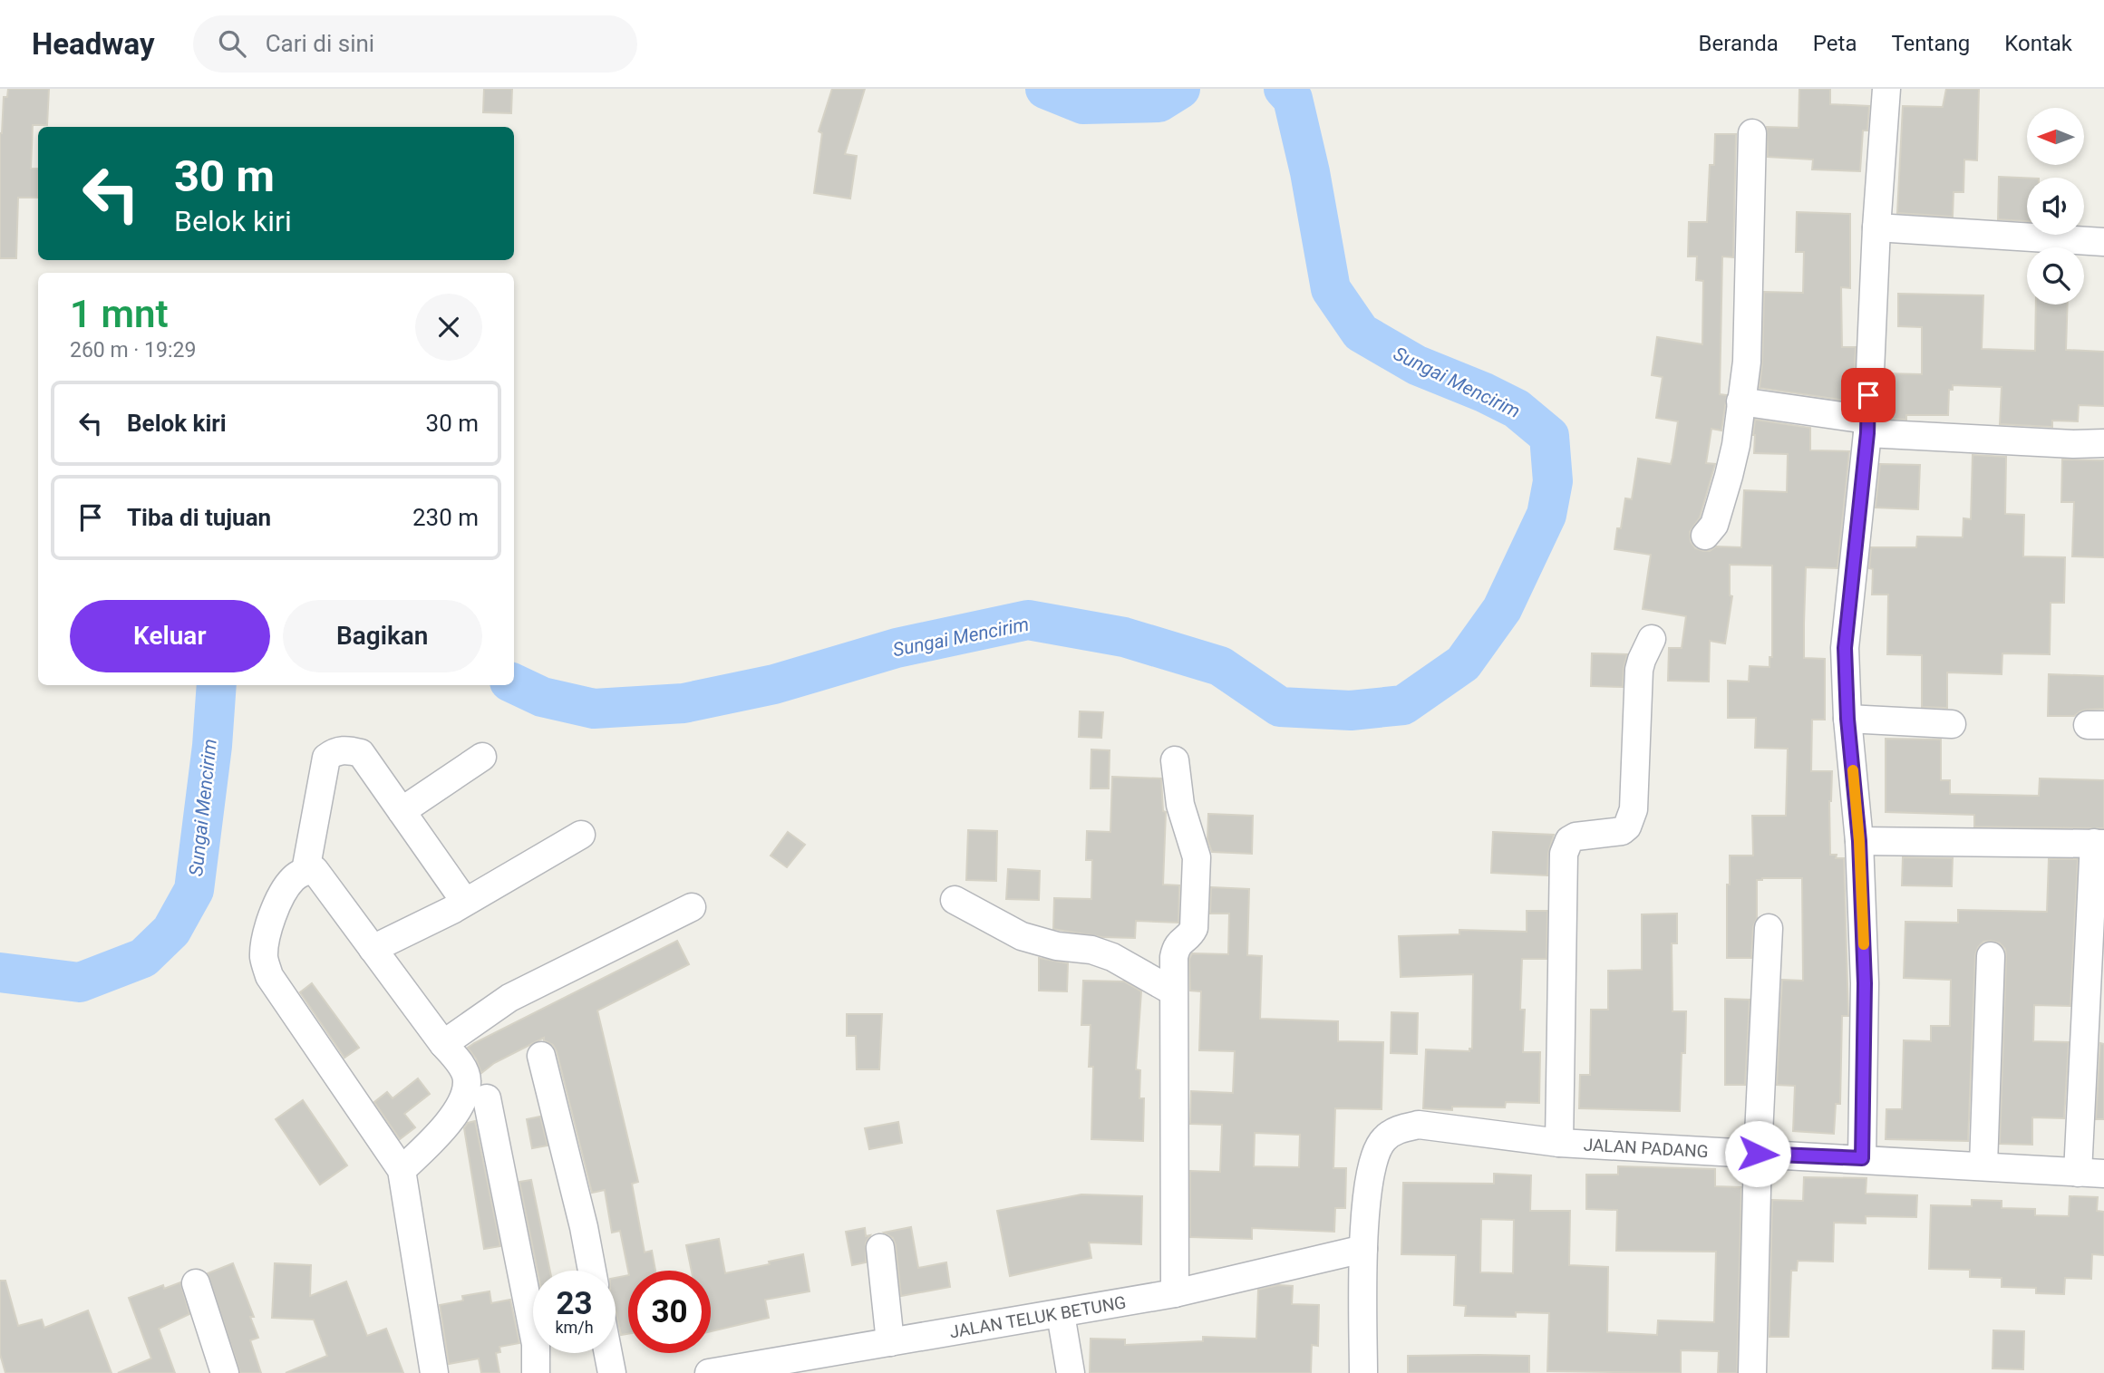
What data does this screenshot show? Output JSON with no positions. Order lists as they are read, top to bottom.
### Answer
{
  "streets": {
    "street": ["JALAN PADANG", "JALAN TELUK BETUNG"]
  },
  "crossings": [
    ["JALAN PADANG", "JALAN TELUK BETUNG"]
  ],
  "water": ["Sungai Mencirim"],
  "north": "left",
  "page": {
    "header": "Headway",
    "search": "Cari di sini",
    "nav": [
      "Beranda",
      "Peta",
      "Tentang",
      "Kontak"
    ],
    "turn": ["30 m", "Belok kiri"],
    "heading": ["1 mnt", "260 m · 19:29"],
    "list": [
      {
        "name": "Belok kiri",
        "value": "30 m"
      },
      {
        "name": "Tiba di tujuan",
        "value": "230 m"
      }
    ],
    "buttons": ["Keluar", "Bagikan"],
    "speed": "23 km/h",
    "limit": "30"
  }
}
